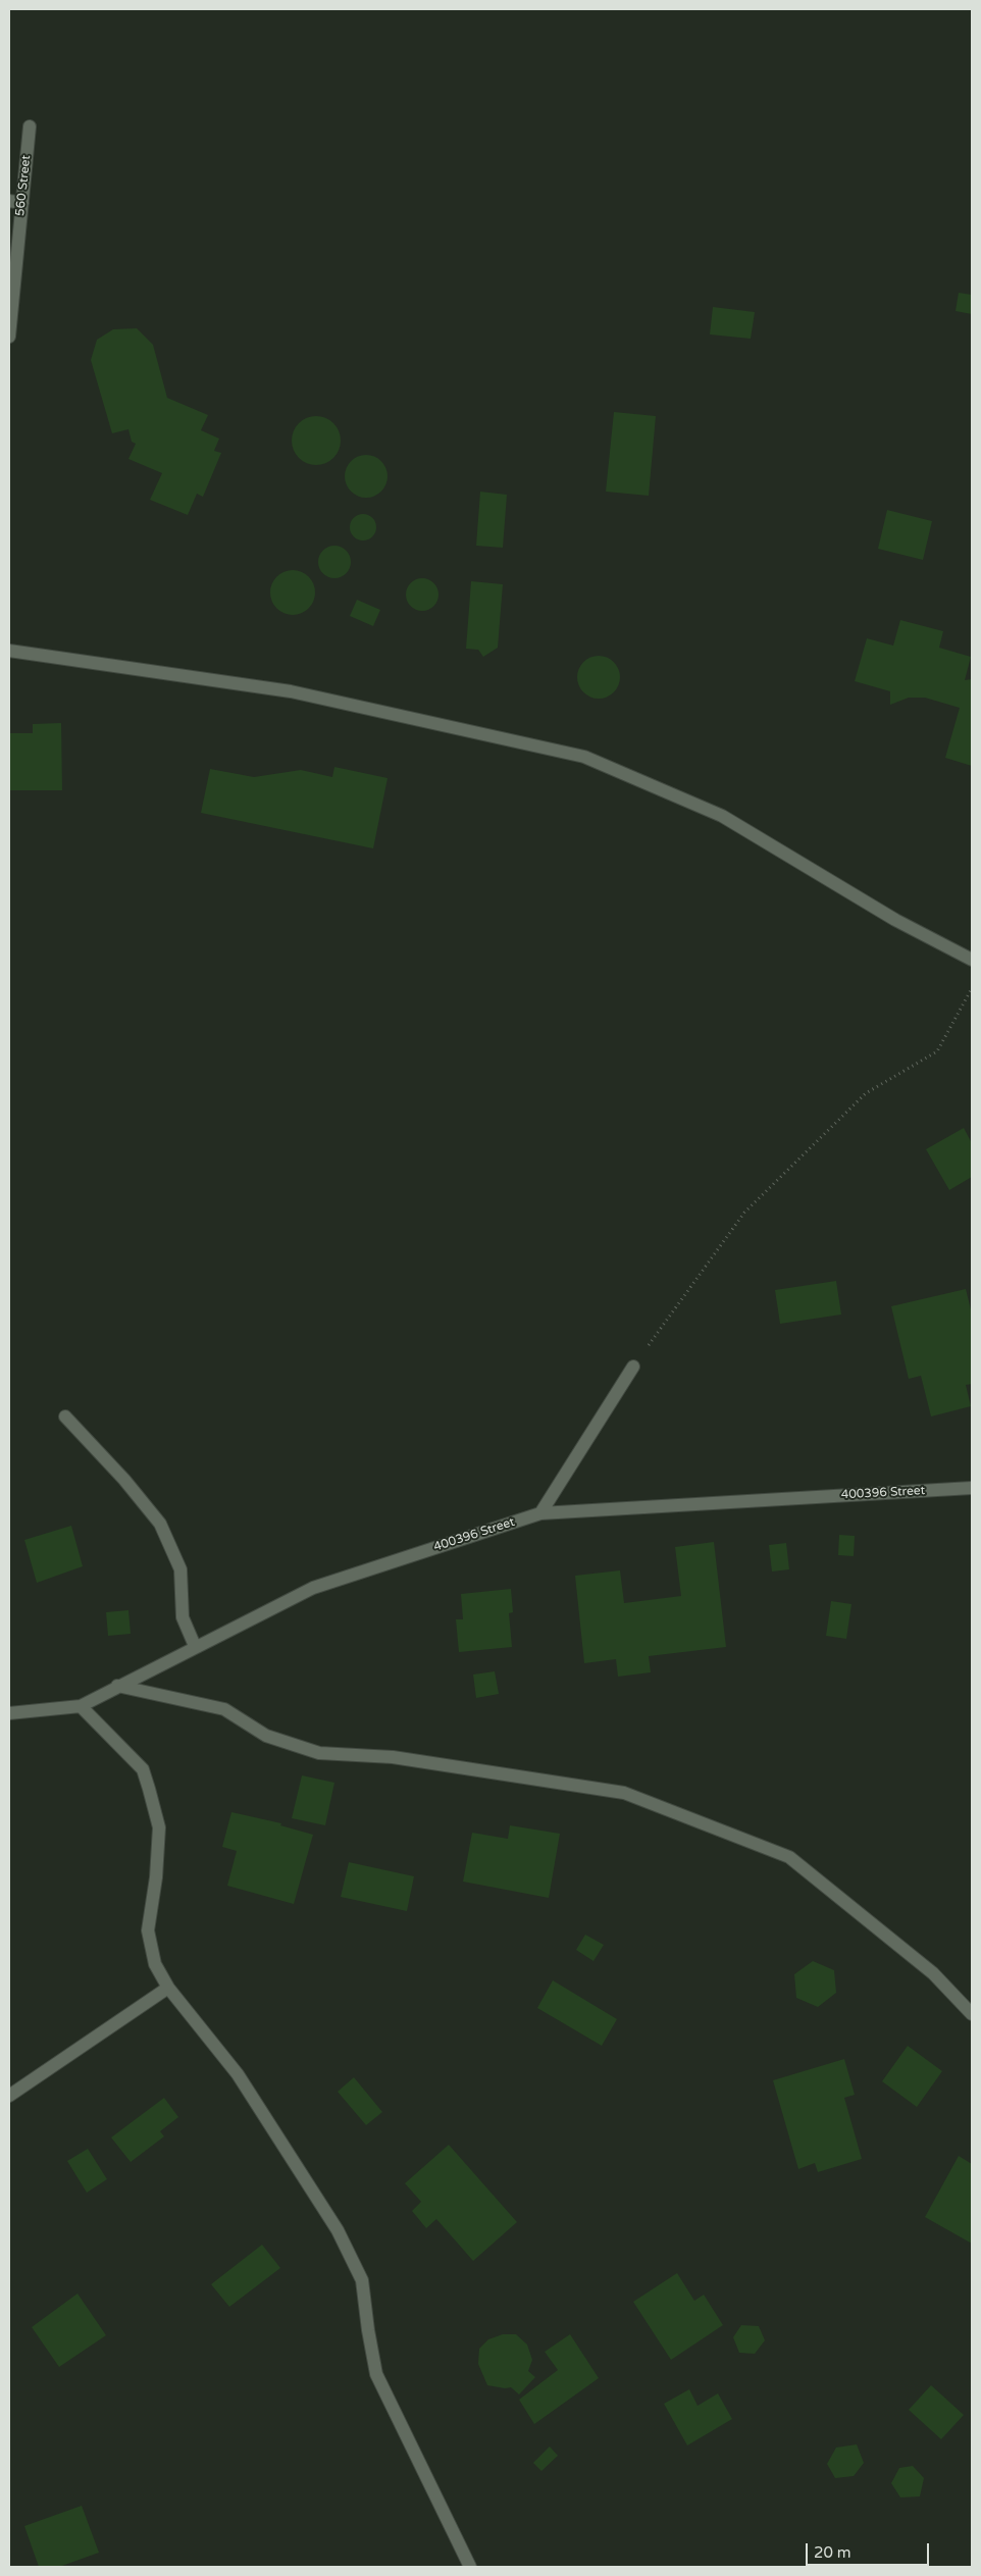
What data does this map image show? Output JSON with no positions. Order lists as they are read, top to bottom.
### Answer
{
  "streets": {
    "street": ["560 Street", "400396 Street"]
  },
  "scale_bar": "20 m"
}
